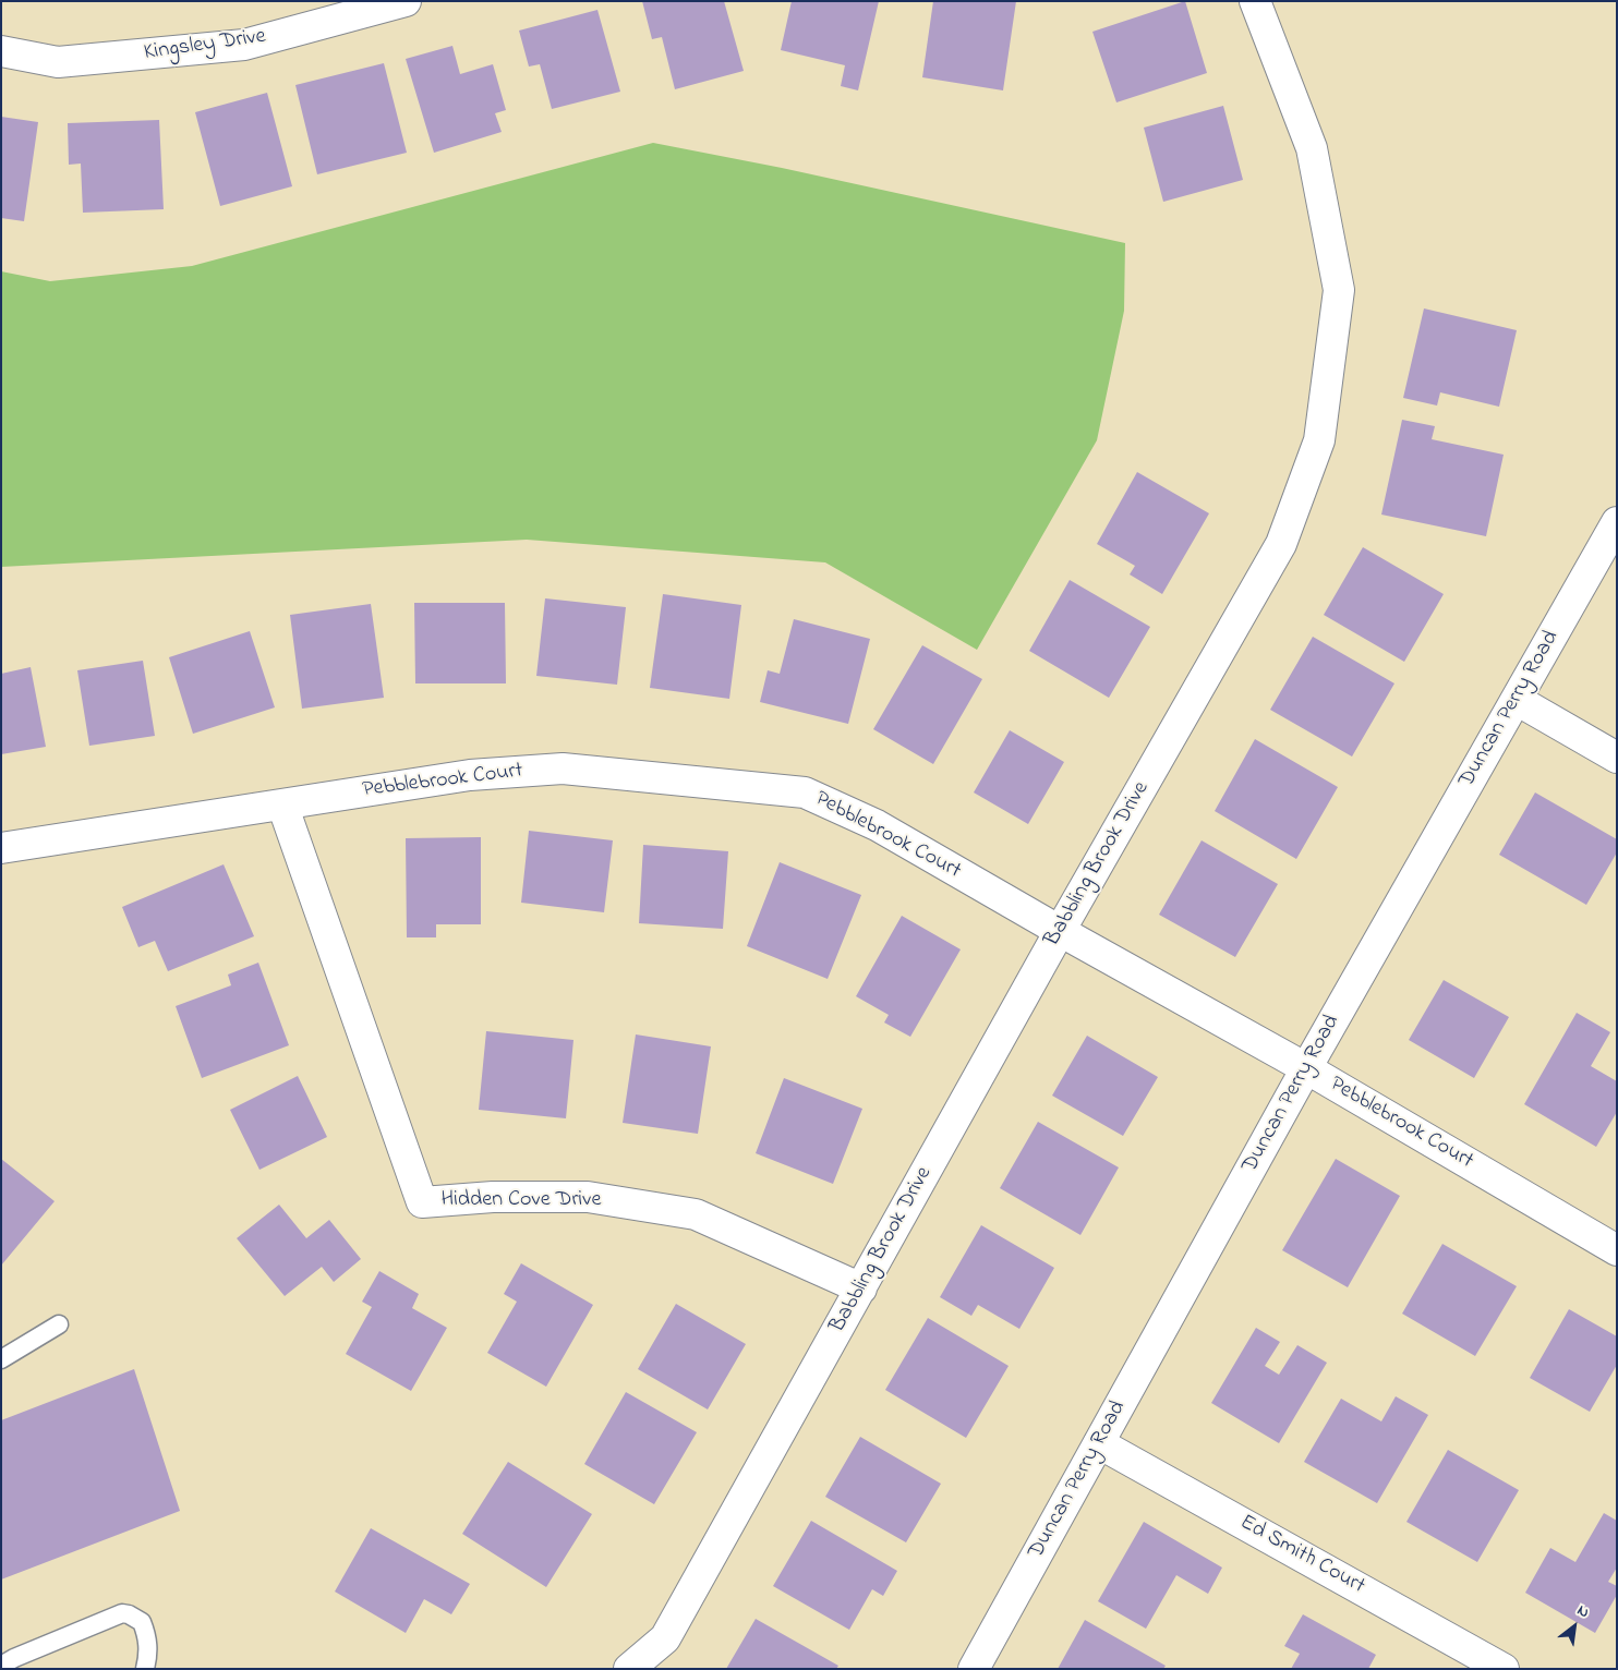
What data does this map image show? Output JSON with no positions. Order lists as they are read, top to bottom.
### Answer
{
  "streets": {
    "street": [
      "Kingsley Drive",
      "Duncan Perry Road",
      "Pebblebrook Court",
      "Babbling Brook Drive",
      "Hidden Cove Drive",
      "Ed Smith Court"
    ]
  },
  "crossings": [
    ["Duncan Perry Road", "Pebblebrook Court"],
    ["Duncan Perry Road", "Ed Smith Court"],
    ["Pebblebrook Court", "Babbling Brook Drive"],
    ["Pebblebrook Court", "Hidden Cove Drive"],
    ["Babbling Brook Drive", "Hidden Cove Drive"]
  ],
  "north": "top right"
}
